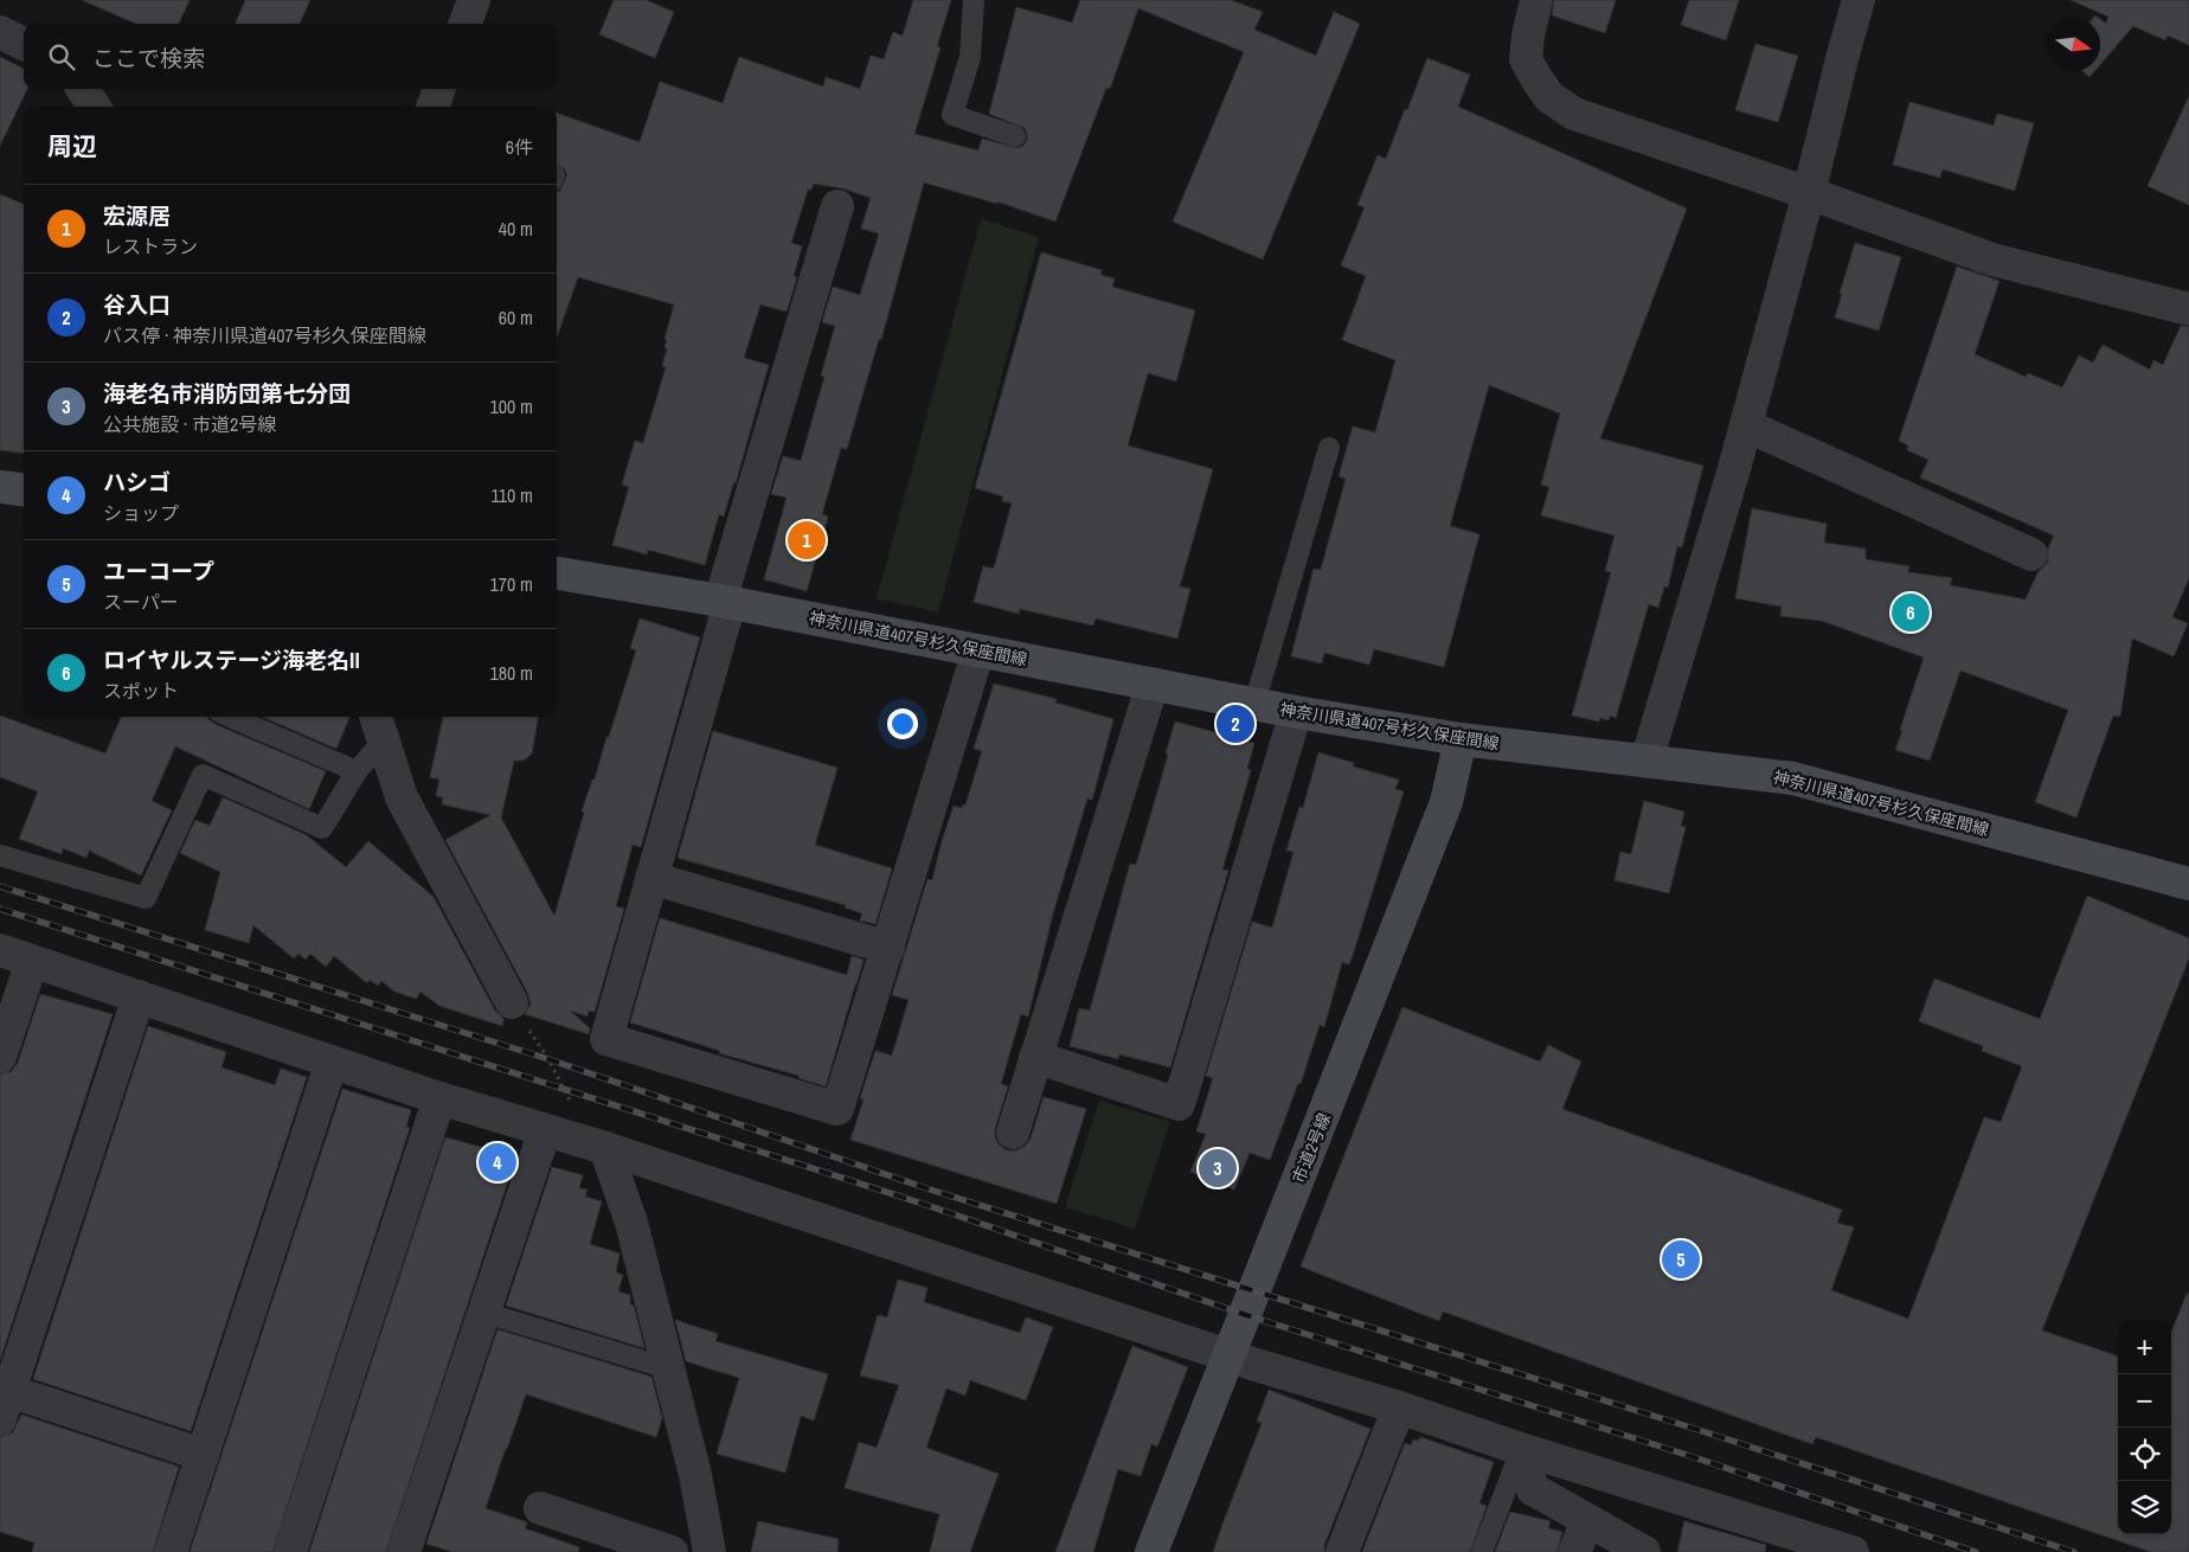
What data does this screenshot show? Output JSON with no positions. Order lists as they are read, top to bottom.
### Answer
{
  "streets": {
    "main road": ["神奈川県道407号杉久保座間線", "市道2号線"]
  },
  "crossings": [
    ["神奈川県道407号杉久保座間線", "市道2号線"]
  ],
  "north": "right",
  "page": {
    "search": "ここで検索",
    "heading": ["周辺", "6件"],
    "list": [
      {
        "mark": "1",
        "name": "宏源居",
        "note": "レストラン",
        "value": "40 m"
      },
      {
        "mark": "2",
        "name": "谷入口",
        "note": "バス停 · 神奈川県道407号杉久保座間線",
        "value": "60 m"
      },
      {
        "mark": "3",
        "name": "海老名市消防団第七分団",
        "note": "公共施設 · 市道2号線",
        "value": "100 m"
      },
      {
        "mark": "4",
        "name": "ハシゴ",
        "note": "ショップ",
        "value": "110 m"
      },
      {
        "mark": "5",
        "name": "ユーコープ",
        "note": "スーパー",
        "value": "170 m"
      },
      {
        "mark": "6",
        "name": "ロイヤルステージ海老名II",
        "note": "スポット",
        "value": "180 m"
      }
    ],
    "pins": [
      "1",
      "6",
      "2",
      "4",
      "3",
      "5"
    ],
    "map_buttons": ["+", "−"]
  }
}
